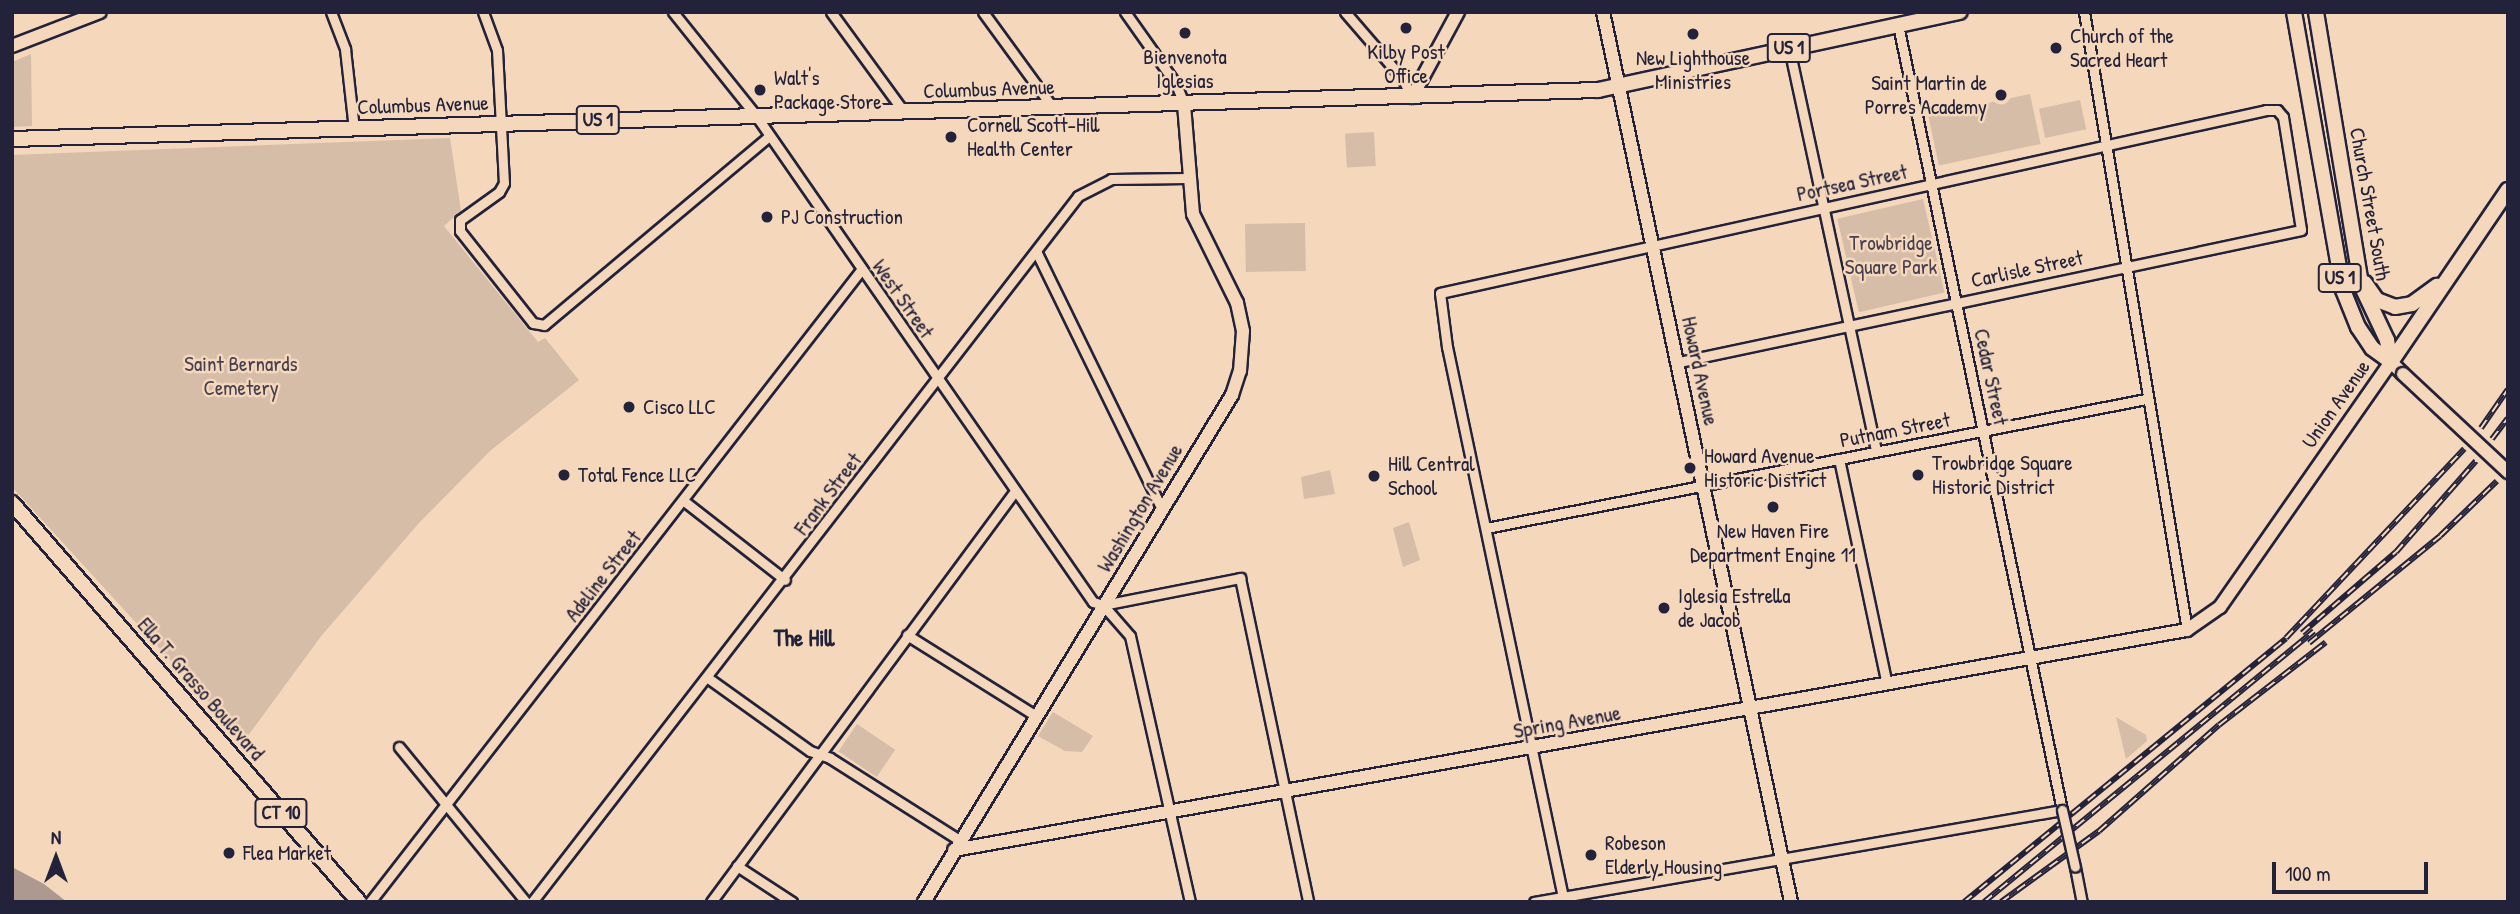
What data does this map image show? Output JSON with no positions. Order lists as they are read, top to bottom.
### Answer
{
  "streets": {
    "main road": [
      "US 1",
      "Columbus Avenue",
      "Church Street South",
      "Howard Avenue",
      "Union Avenue",
      "Washington Avenue",
      "Ella T. Grasso Boulevard",
      "Spring Avenue",
      "CT 10"
    ],
    "street": [
      "Portsea Street",
      "Carlisle Street",
      "West Street",
      "Cedar Street",
      "Putnam Street",
      "Frank Street",
      "Adeline Street"
    ]
  },
  "crossings": [
    ["US 1", "Church Street South"],
    ["US 1", "Union Avenue"],
    ["Columbus Avenue", "West Street"],
    ["Columbus Avenue", "Howard Avenue"],
    ["Columbus Avenue", "Cedar Street"],
    ["Columbus Avenue", "Washington Avenue"],
    ["Portsea Street", "Carlisle Street"],
    ["Portsea Street", "Howard Avenue"],
    ["Portsea Street", "Cedar Street"],
    ["Portsea Street", "Putnam Street"],
    ["Church Street South", "Union Avenue"],
    ["Carlisle Street", "Howard Avenue"],
    ["Carlisle Street", "Cedar Street"],
    ["West Street", "Frank Street"],
    ["West Street", "Washington Avenue"],
    ["West Street", "Adeline Street"],
    ["West Street", "Spring Avenue"],
    ["Howard Avenue", "Putnam Street"],
    ["Howard Avenue", "Spring Avenue"],
    ["Cedar Street", "Putnam Street"],
    ["Cedar Street", "Spring Avenue"],
    ["Union Avenue", "Spring Avenue"],
    ["Frank Street", "Washington Avenue"],
    ["Washington Avenue", "Spring Avenue"]
  ],
  "districts": ["The Hill"],
  "parks": ["Trowbridge Square Park", "Saint Bernards Cemetery"],
  "places": [
    "Kilby Post Office",
    "Bienvenota Iglesias",
    "New Lighthouse Ministries",
    "Church of the Sacred Heart",
    "Walt's Package Store",
    "Saint Martin de Porres Academy",
    "Cornell Scott-Hill Health Center",
    "PJ Construction",
    "Cisco LLC",
    "Howard Avenue Historic District",
    "Total Fence LLC",
    "Trowbridge Square Historic District",
    "Hill Central School",
    "New Haven Fire Department Engine 11",
    "Iglesia Estrella de Jacob",
    "Flea Market",
    "Robeson Elderly Housing"
  ],
  "scale_bar": "100 m",
  "north": "top"
}
